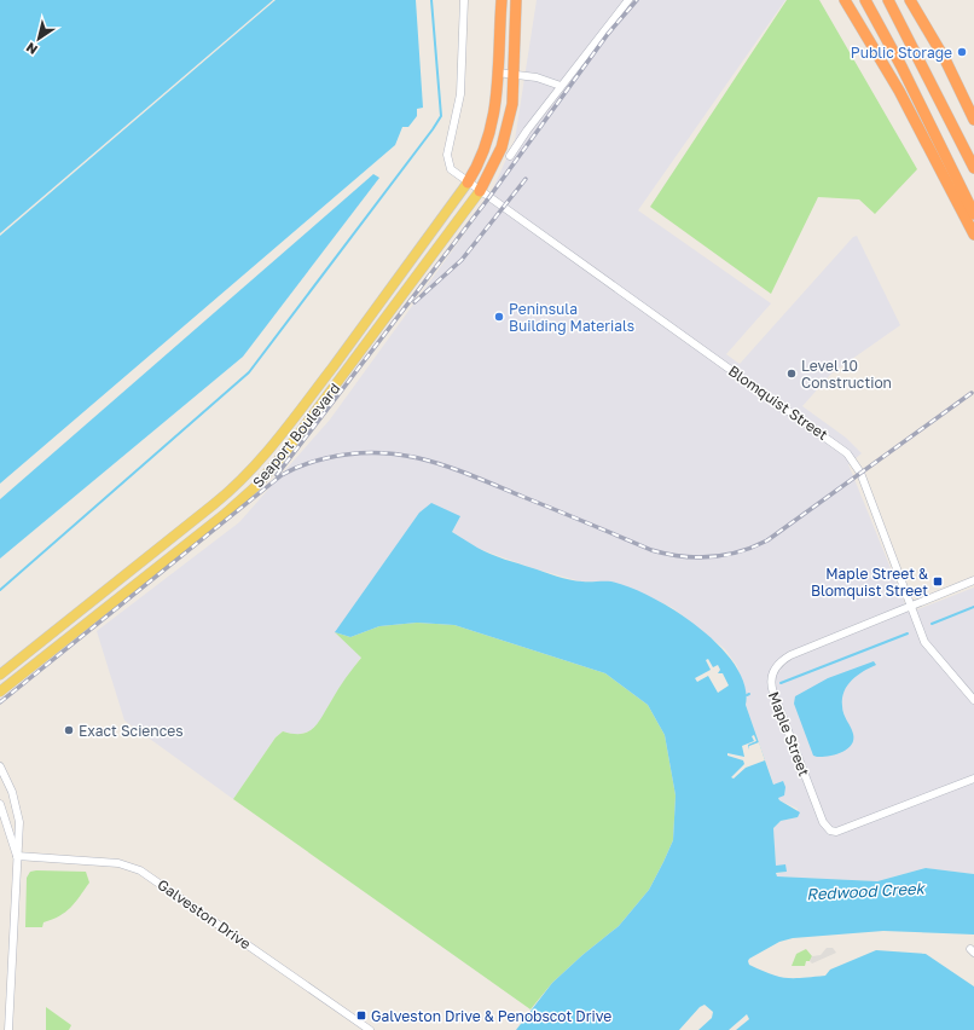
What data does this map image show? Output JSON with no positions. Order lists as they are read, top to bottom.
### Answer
{
  "streets": {
    "main road": ["Seaport Boulevard"],
    "street": ["Blomquist Street", "Maple Street", "Galveston Drive"]
  },
  "crossings": [
    ["Blomquist Street", "Seaport Boulevard"],
    ["Blomquist Street", "Maple Street"]
  ],
  "water": ["Redwood Creek"],
  "places": {
    "other": [
      "Public Storage",
      "Peninsula Building Materials",
      "Level 10 Construction",
      "Exact Sciences"
    ],
    "transit": ["Maple Street & Blomquist Street", "Galveston Drive & Penobscot Drive"]
  },
  "north": "bottom left"
}
